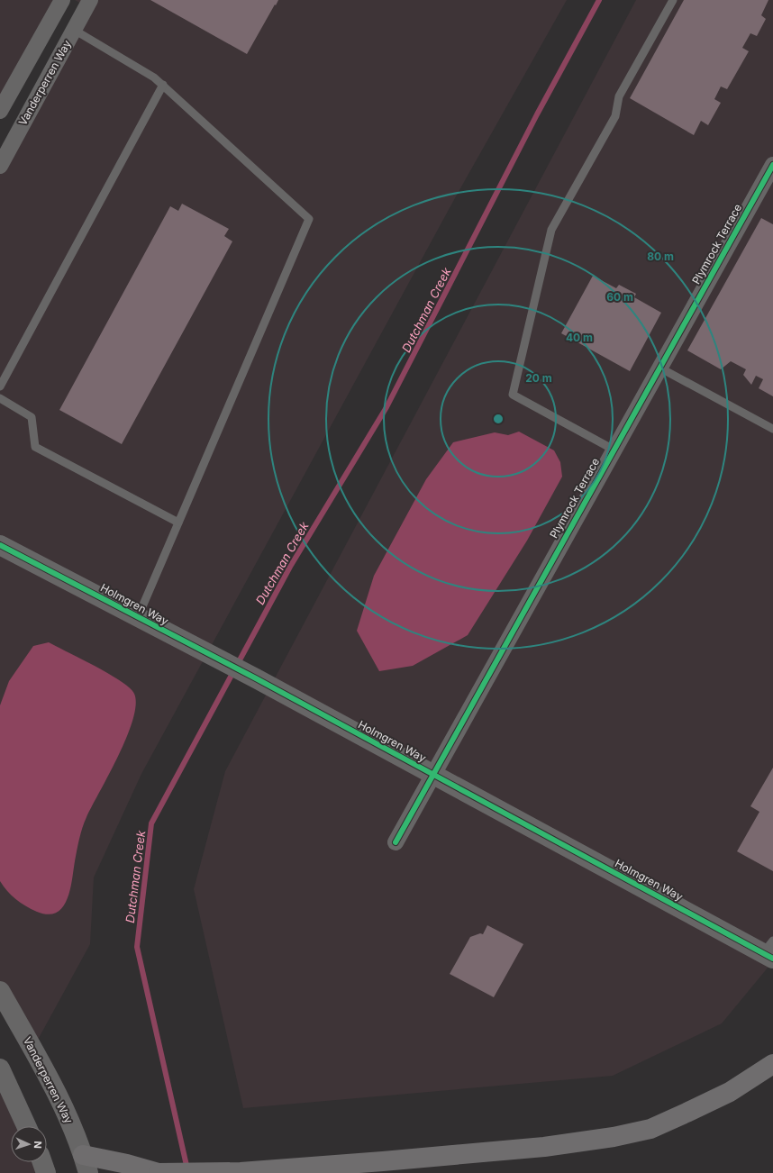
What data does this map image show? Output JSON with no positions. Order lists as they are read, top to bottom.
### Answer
{
  "streets": {
    "street": ["Vanderperren Way", "Plymrock Terrace", "Holmgren Way"]
  },
  "crossings": [
    ["Plymrock Terrace", "Holmgren Way"]
  ],
  "water": ["Dutchman Creek"],
  "north": "right",
  "rings": [
    "80 m",
    "60 m",
    "40 m",
    "20 m"
  ]
}
